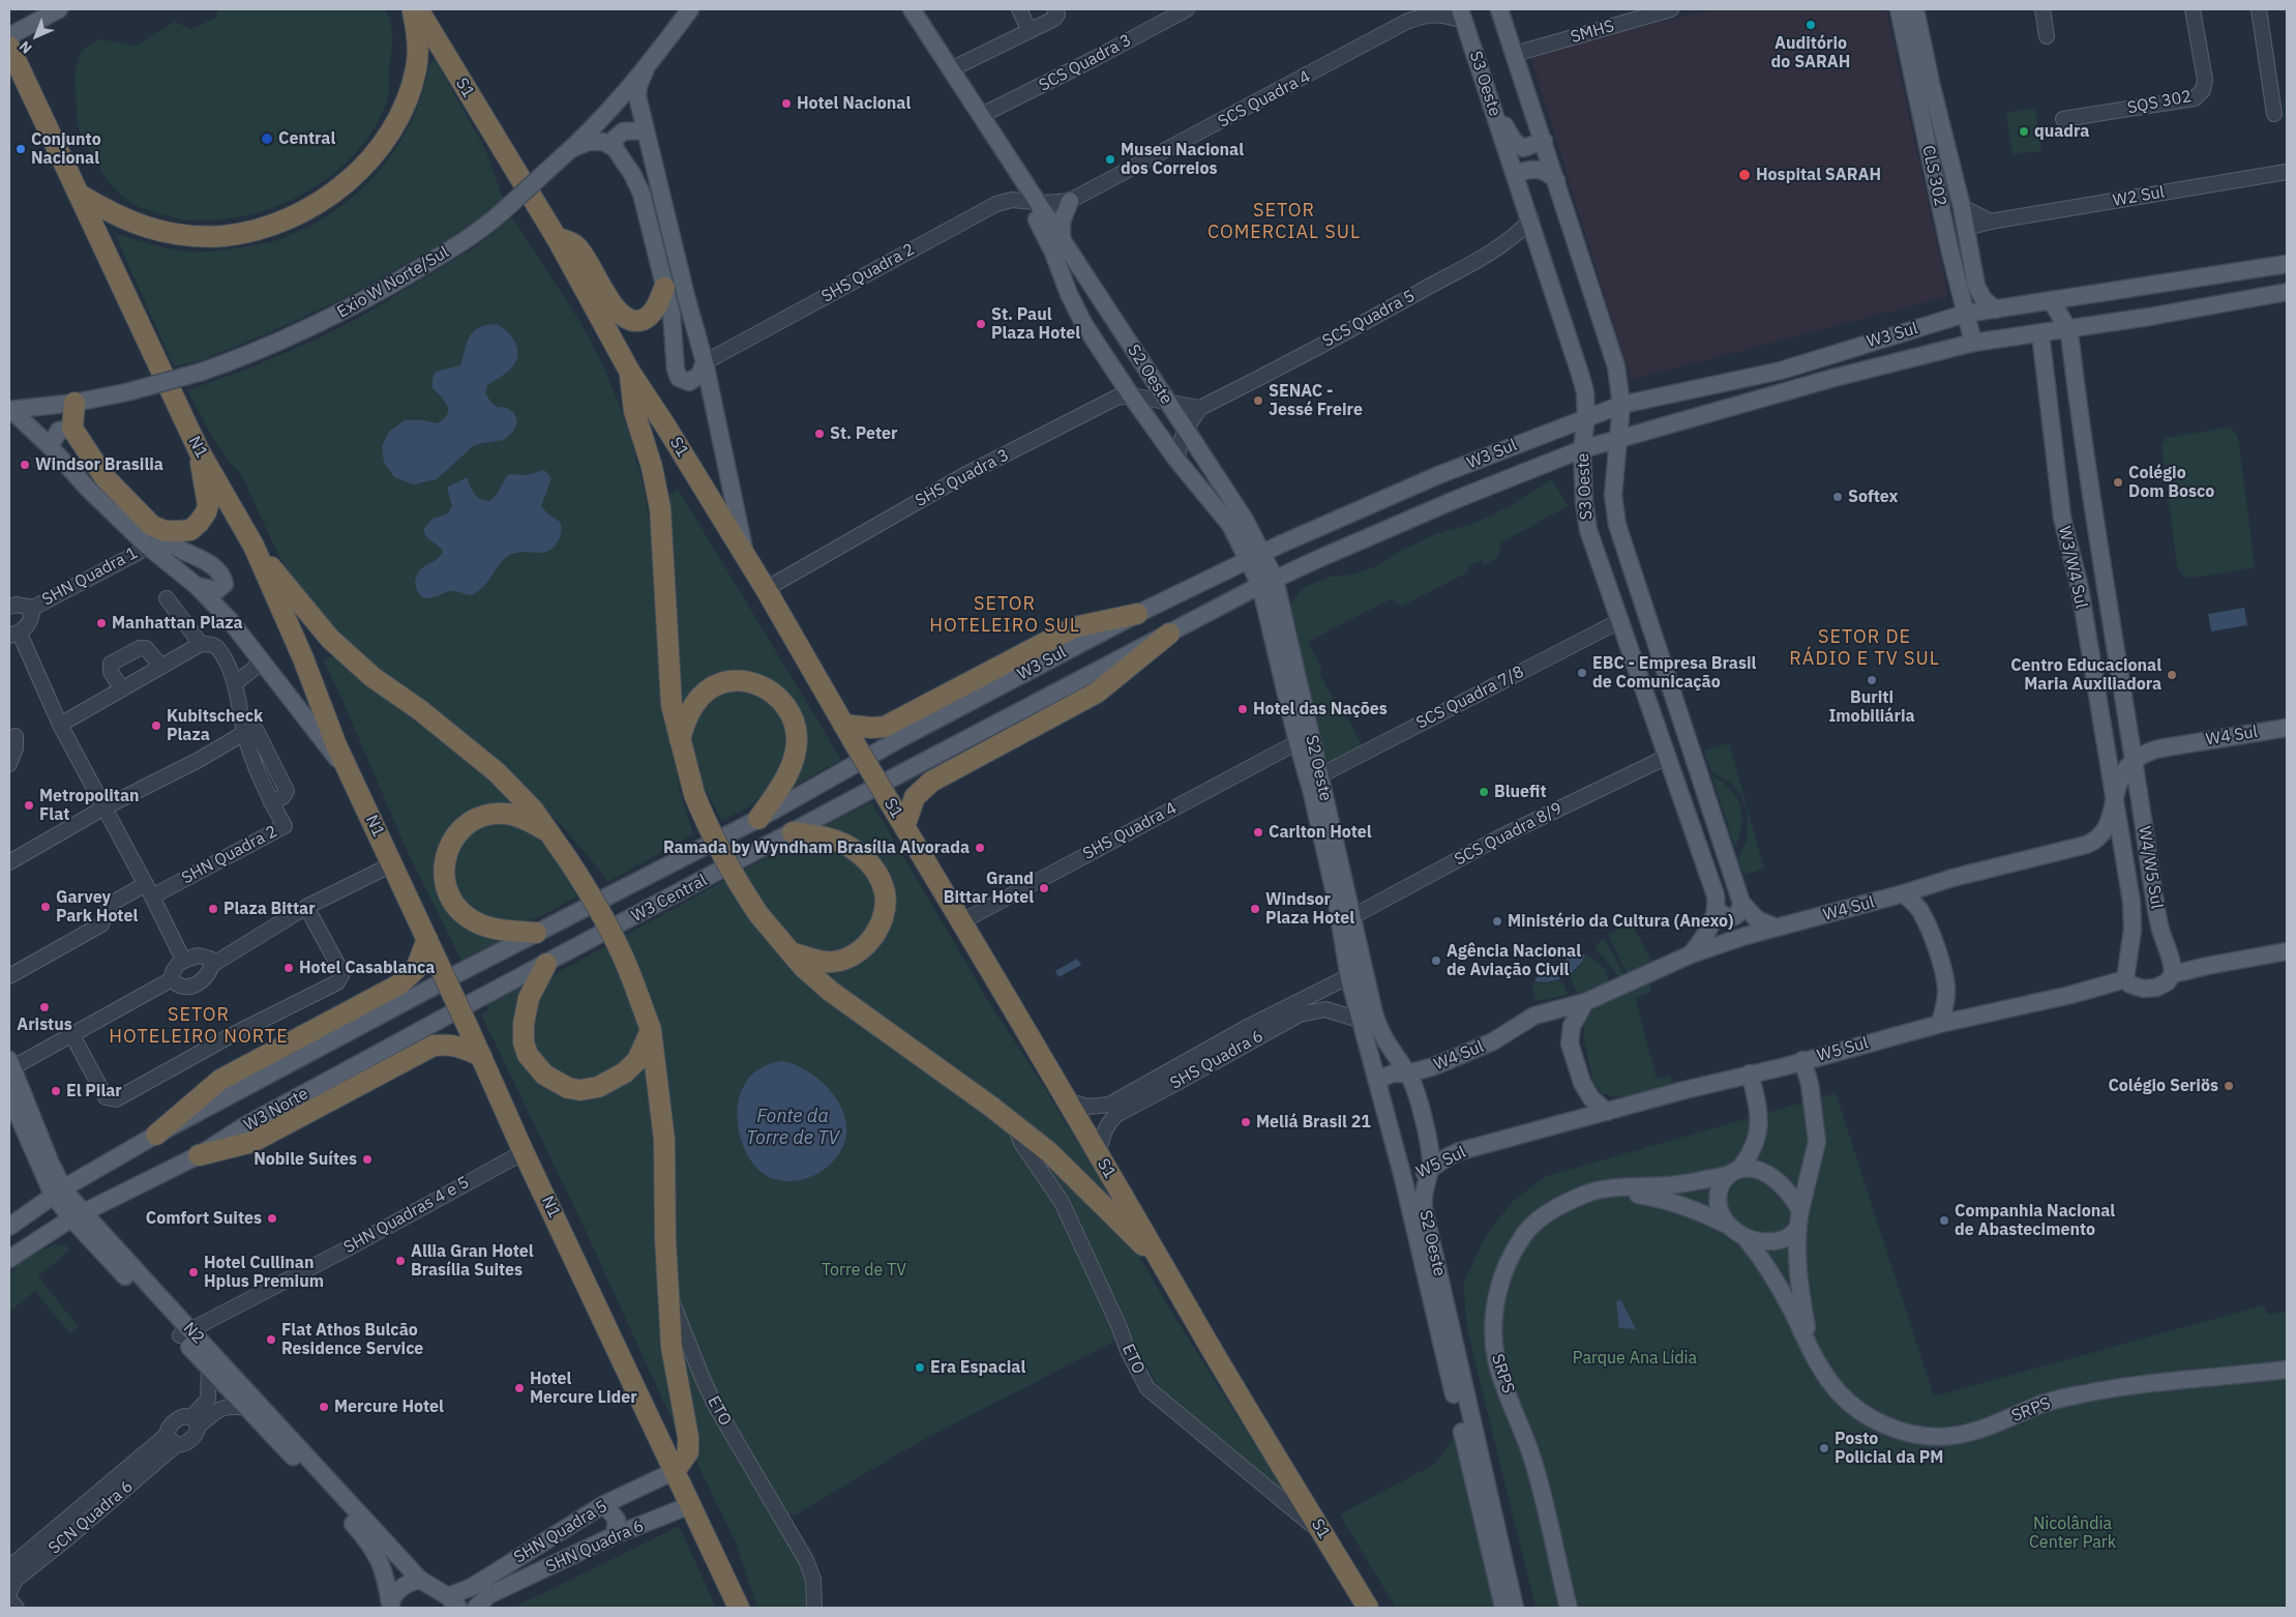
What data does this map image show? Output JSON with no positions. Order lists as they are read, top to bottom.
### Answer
{
  "streets": {
    "highway": ["S1", "N1"],
    "main road": [
      "S3 Oeste",
      "CLS 302",
      "Exio W Norte/Sul",
      "W3 Sul",
      "S2 Oeste",
      "W3/W4 Sul",
      "W4 Sul",
      "W4/W5 Sul",
      "W3 Central",
      "W5 Sul",
      "W3 Norte",
      "N2",
      "SRPS",
      "SHN Quadra 5",
      "SHN Quadra 6"
    ],
    "street": [
      "SMHS",
      "SCS Quadra 3",
      "SCS Quadra 4",
      "SQS 302",
      "W2 Sul",
      "SHS Quadra 2",
      "SCS Quadra 5",
      "SHS Quadra 3",
      "SHN Quadra 1",
      "SCS Quadra 7/8",
      "SHS Quadra 4",
      "SCS Quadra 8/9",
      "SHN Quadra 2",
      "SHS Quadra 6",
      "SHN Quadras 4 e 5",
      "ETO",
      "SCN Quadra 6"
    ]
  },
  "crossings": [
    ["SMHS", "S3 Oeste"],
    ["SCS Quadra 3", "S2 Oeste"],
    ["S3 Oeste", "SCS Quadra 4"],
    ["S3 Oeste", "SCS Quadra 5"],
    ["S3 Oeste", "W3 Sul"],
    ["S3 Oeste", "SCS Quadra 7/8"],
    ["S3 Oeste", "W4 Sul"],
    ["S3 Oeste", "SCS Quadra 8/9"],
    ["S1", "SHS Quadra 3"],
    ["S1", "SHS Quadra 4"],
    ["S1", "SHS Quadra 6"],
    ["S1", "ETO"],
    ["SCS Quadra 4", "SHS Quadra 2"],
    ["SCS Quadra 4", "S2 Oeste"],
    ["CLS 302", "W2 Sul"],
    ["CLS 302", "W3 Sul"],
    ["SHS Quadra 2", "S2 Oeste"],
    ["SCS Quadra 5", "S2 Oeste"],
    ["W3 Sul", "S2 Oeste"],
    ["W3 Sul", "W3/W4 Sul"],
    ["W3 Sul", "W3 Central"],
    ["S2 Oeste", "SHS Quadra 3"],
    ["S2 Oeste", "SCS Quadra 7/8"],
    ["S2 Oeste", "W4 Sul"],
    ["S2 Oeste", "SHS Quadra 4"],
    ["S2 Oeste", "SCS Quadra 8/9"],
    ["S2 Oeste", "W5 Sul"],
    ["S2 Oeste", "SHS Quadra 6"],
    ["N1", "SHN Quadras 4 e 5"],
    ["N1", "SHN Quadra 5"],
    ["N1", "SHN Quadra 6"],
    ["W3/W4 Sul", "W4 Sul"],
    ["W3/W4 Sul", "W4/W5 Sul"],
    ["W4 Sul", "W4/W5 Sul"],
    ["W4/W5 Sul", "W5 Sul"],
    ["W3 Central", "W3 Norte"],
    ["W3 Norte", "N2"],
    ["SHN Quadras 4 e 5", "N2"],
    ["N2", "SHN Quadra 5"]
  ],
  "districts": [
    "SETOR COMERCIAL SUL",
    "SETOR HOTELEIRO SUL",
    "SETOR DE RÁDIO E TV SUL",
    "SETOR HOTELEIRO NORTE"
  ],
  "water": ["Fonte da Torre de TV"],
  "parks": ["Torre de TV", "Parque Ana Lídia", "Nicolândia Center Park"],
  "places": [
    "Auditório do SARAH",
    "Hotel Nacional",
    "quadra",
    "Central",
    "Conjunto Nacional",
    "Museu Nacional dos Correios",
    "Hospital SARAH",
    "St. Paul Plaza Hotel",
    "SENAC - Jessé Freire",
    "St. Peter",
    "Windsor Brasilia",
    "Colégio Dom Bosco",
    "Softex",
    "Manhattan Plaza",
    "EBC - Empresa Brasil de Comunicação",
    "Centro Educacional Maria Auxiliadora",
    "Buriti Imobiliária",
    "Hotel das Nações",
    "Kubitscheck Plaza",
    "Bluefit",
    "Metropolitan Flat",
    "Carlton Hotel",
    "Ramada by Wyndham Brasília Alvorada",
    "Grand Bittar Hotel",
    "Garvey Park Hotel",
    "Plaza Bittar",
    "Windsor Plaza Hotel",
    "Ministério da Cultura (Anexo)",
    "Agência Nacional de Aviação Civil",
    "Hotel Casablanca",
    "Aristus",
    "Colégio Seriös",
    "El Pilar",
    "Meliá Brasil 21",
    "Nobile Suítes",
    "Comfort Suites",
    "Companhia Nacional de Abastecimento",
    "Allia Gran Hotel Brasília Suites",
    "Hotel Cullinan Hplus Premium",
    "Flat Athos Bulcão Residence Service",
    "Era Espacial",
    "Hotel Mercure Lider",
    "Mercure Hotel",
    "Posto Policial da PM"
  ],
  "north": "bottom left"
}
